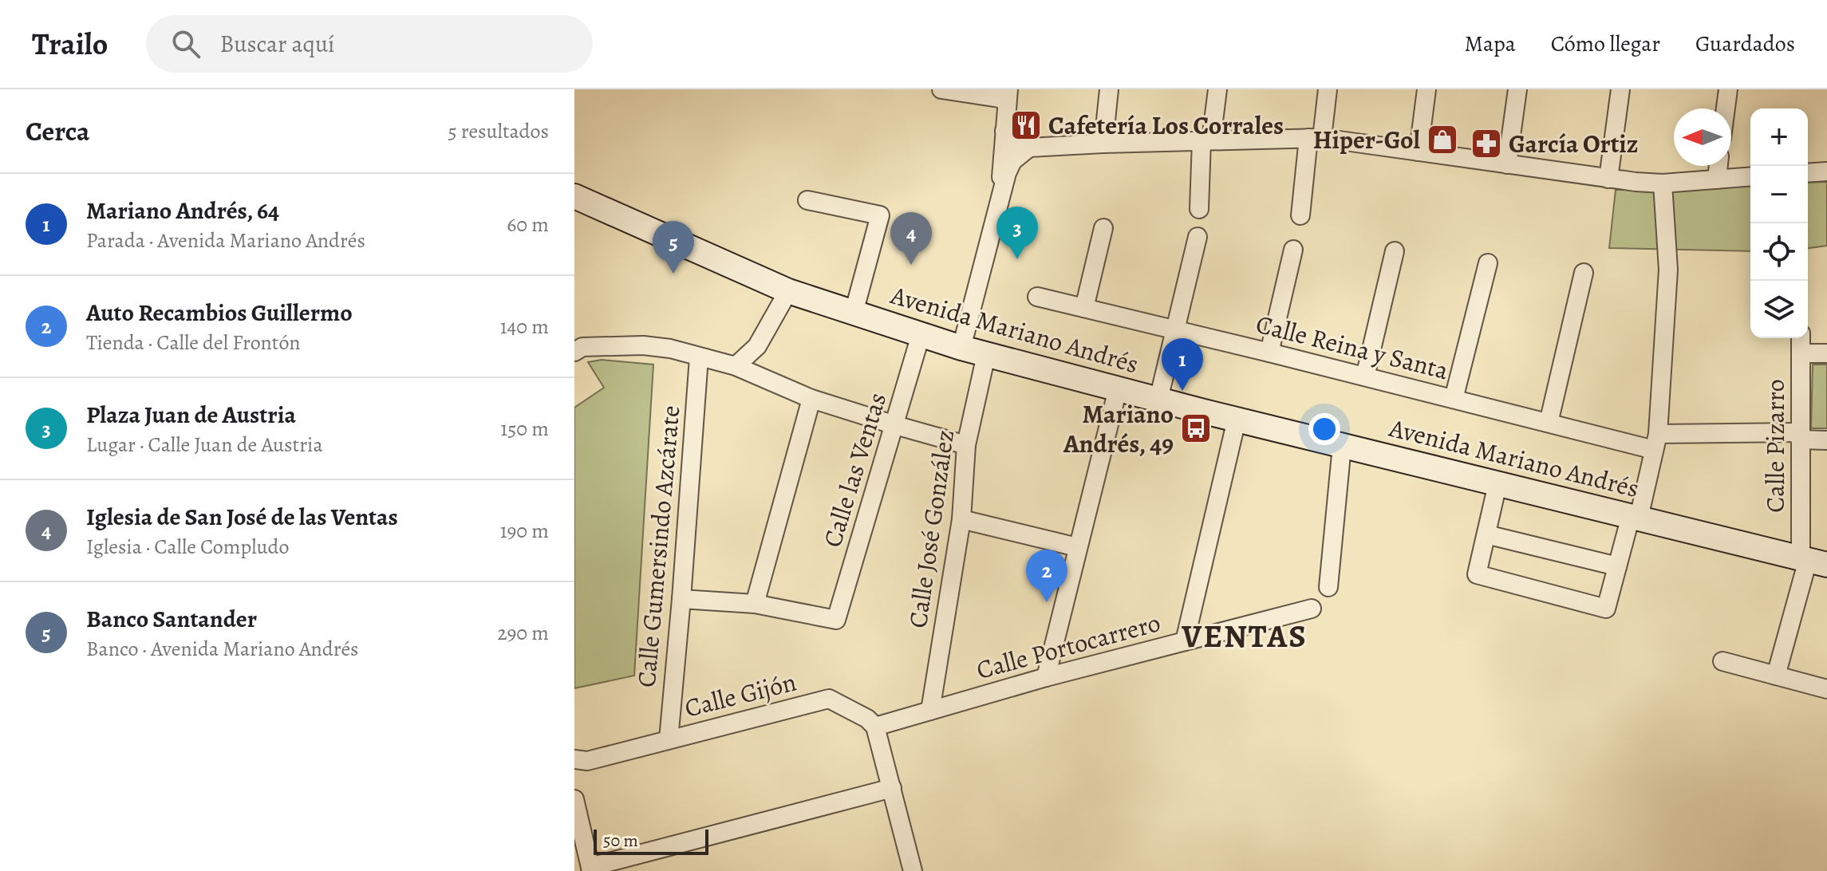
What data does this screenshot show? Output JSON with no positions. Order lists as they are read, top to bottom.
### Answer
{
  "streets": {
    "main road": ["Avenida Mariano Andrés"],
    "street": [
      "Calle Reina y Santa",
      "Calle Pizarro",
      "Calle las Ventas",
      "Calle José González",
      "Calle Gumersindo Azcárate",
      "Calle Portocarrero",
      "Calle Gijón"
    ]
  },
  "crossings": [
    ["Avenida Mariano Andrés", "Calle Pizarro"],
    ["Avenida Mariano Andrés", "Calle las Ventas"],
    ["Avenida Mariano Andrés", "Calle José González"],
    ["Calle Reina y Santa", "Calle Pizarro"],
    ["Calle José González", "Calle Portocarrero"],
    ["Calle Gumersindo Azcárate", "Calle Gijón"],
    ["Calle Portocarrero", "Calle Gijón"]
  ],
  "districts": ["VENTAS"],
  "places": {
    "restaurant": ["Cafetería Los Corrales"],
    "shop": ["Hiper-Gol"],
    "pharmacy": ["García Ortiz"],
    "bus stop": ["Mariano Andrés, 49"]
  },
  "scale_bar": "50 m",
  "north": "left",
  "page": {
    "header": "Trailo",
    "search": "Buscar aquí",
    "nav": ["Mapa", "Cómo llegar", "Guardados"],
    "heading": ["Cerca", "5 resultados"],
    "map_buttons": ["+", "−"],
    "list": [
      {
        "mark": "1",
        "name": "Mariano Andrés, 64",
        "note": "Parada · Avenida Mariano Andrés",
        "value": "60 m"
      },
      {
        "mark": "2",
        "name": "Auto Recambios Guillermo",
        "note": "Tienda · Calle del Frontón",
        "value": "140 m"
      },
      {
        "mark": "3",
        "name": "Plaza Juan de Austria",
        "note": "Lugar · Calle Juan de Austria",
        "value": "150 m"
      },
      {
        "mark": "4",
        "name": "Iglesia de San José de las Ventas",
        "note": "Iglesia · Calle Compludo",
        "value": "190 m"
      },
      {
        "mark": "5",
        "name": "Banco Santander",
        "note": "Banco · Avenida Mariano Andrés",
        "value": "290 m"
      }
    ],
    "pins": [
      "3",
      "4",
      "5",
      "1",
      "2"
    ],
    "scale": "50 m"
  }
}
